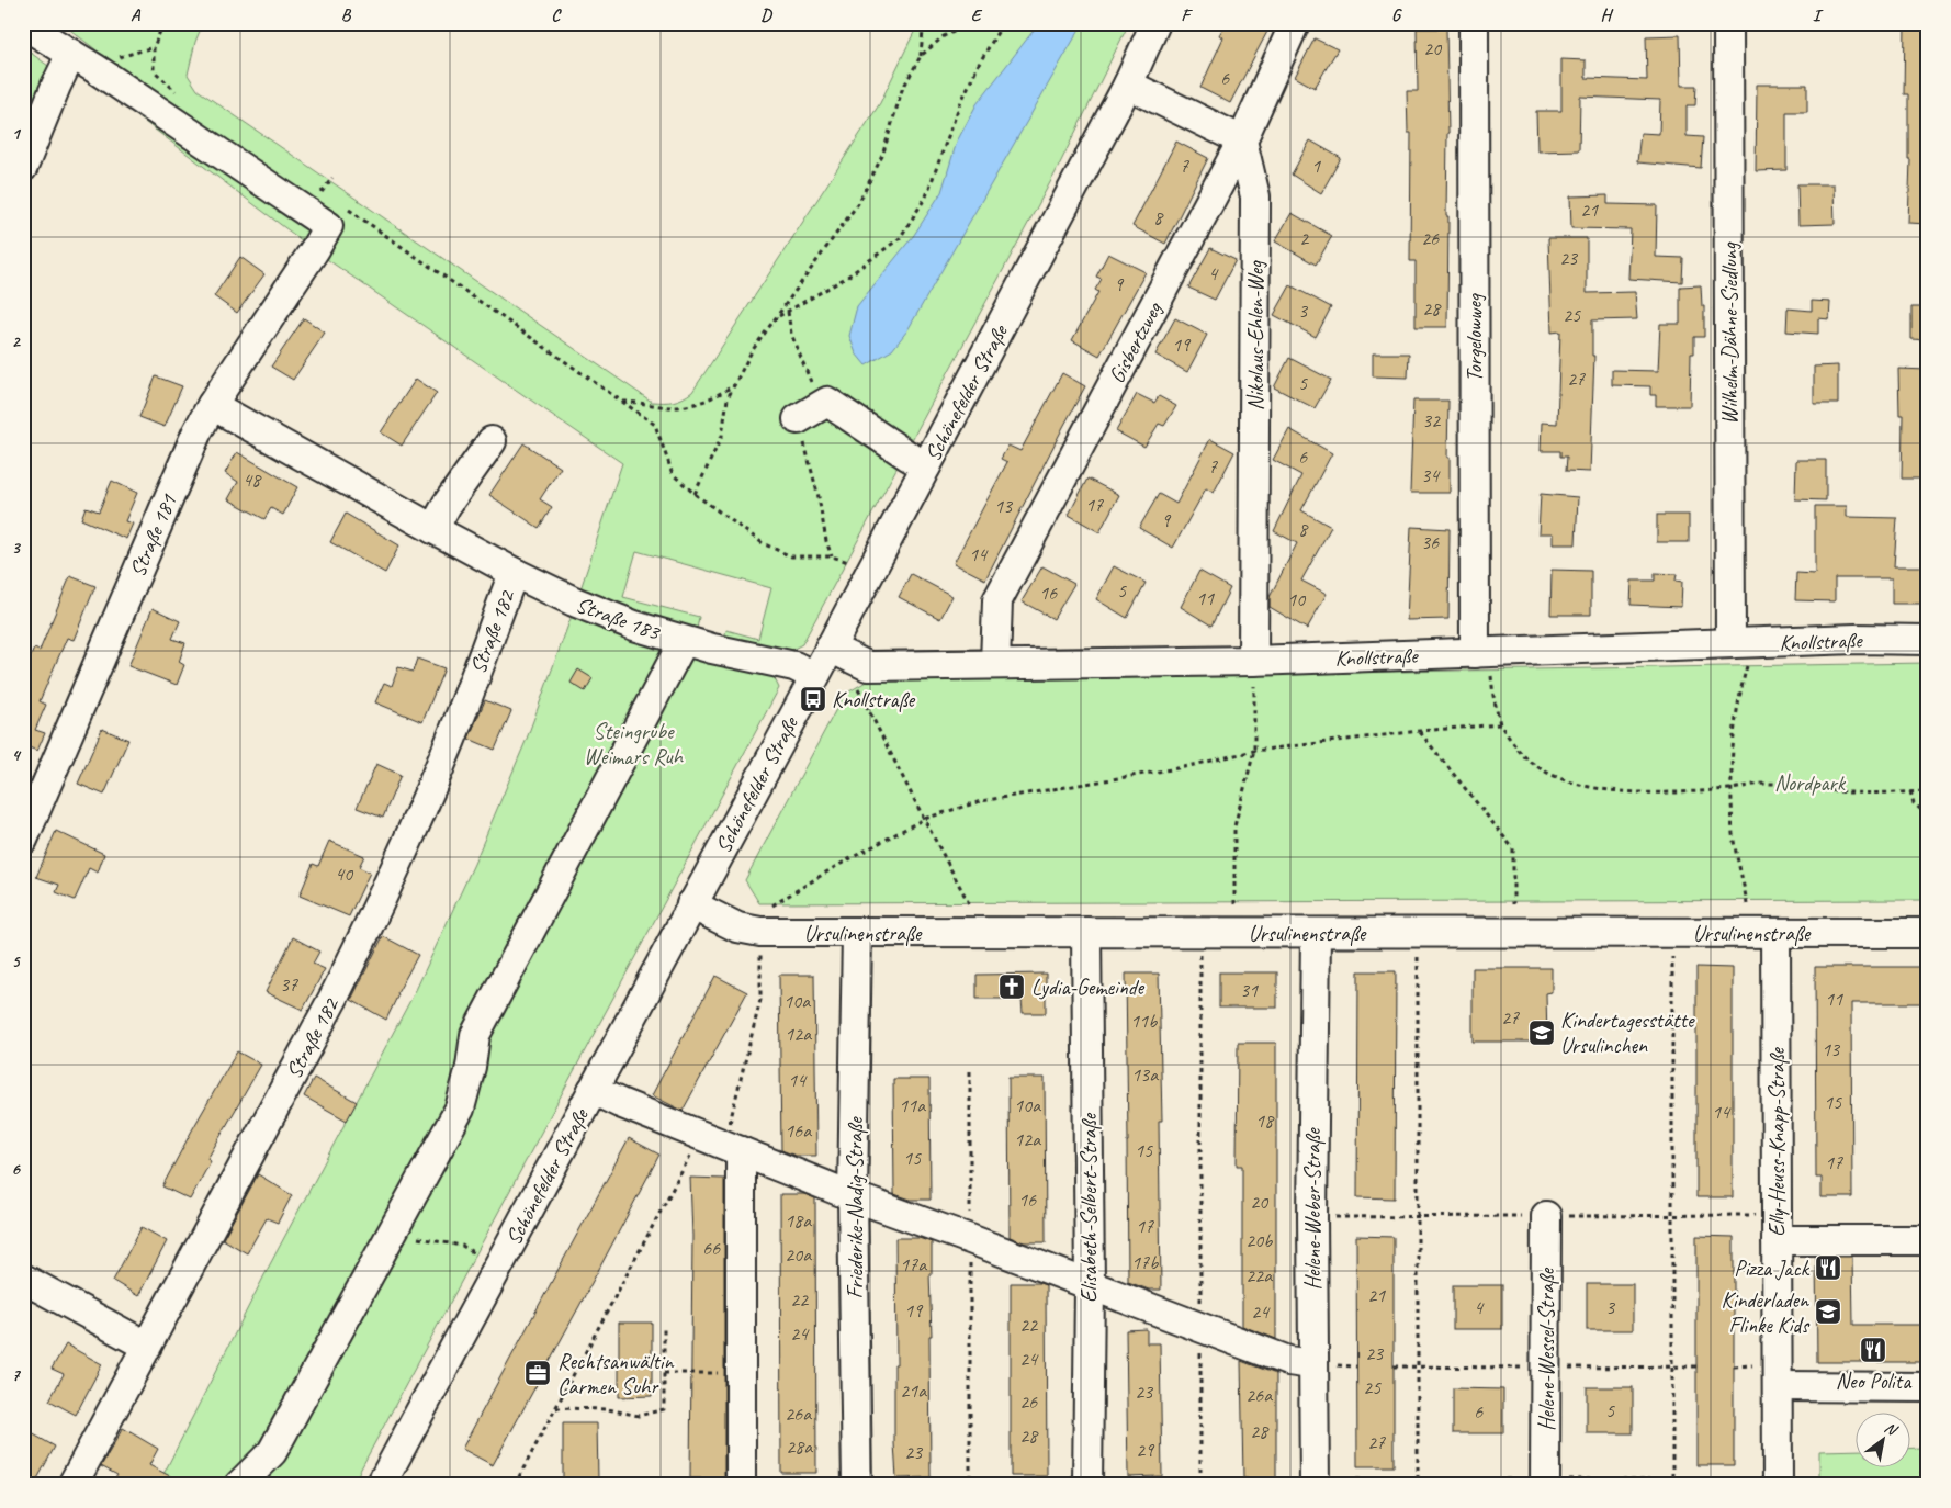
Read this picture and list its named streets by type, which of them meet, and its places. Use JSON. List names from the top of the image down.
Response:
{
  "streets": {
    "street": [
      "Wilhelm-Dähne-Siedlung",
      "Nikolaus-Ehlen-Weg",
      "Torgelowweg",
      "Gisbertzweg",
      "Schönefelder Straße",
      "Straße 181",
      "Straße 183",
      "Straße 182",
      "Knollstraße",
      "Ursulinenstraße",
      "Elly-Heuss-Knapp-Straße",
      "Friederike-Nadig-Straße",
      "Elisabeth-Selbert-Straße",
      "Helene-Weber-Straße",
      "Helene-Wessel-Straße"
    ]
  },
  "crossings": [
    ["Wilhelm-Dähne-Siedlung", "Knollstraße"],
    ["Nikolaus-Ehlen-Weg", "Gisbertzweg"],
    ["Nikolaus-Ehlen-Weg", "Knollstraße"],
    ["Torgelowweg", "Knollstraße"],
    ["Gisbertzweg", "Knollstraße"],
    ["Schönefelder Straße", "Straße 183"],
    ["Schönefelder Straße", "Knollstraße"],
    ["Schönefelder Straße", "Ursulinenstraße"],
    ["Straße 181", "Straße 183"],
    ["Straße 183", "Straße 182"],
    ["Ursulinenstraße", "Elly-Heuss-Knapp-Straße"],
    ["Ursulinenstraße", "Friederike-Nadig-Straße"],
    ["Ursulinenstraße", "Elisabeth-Selbert-Straße"],
    ["Ursulinenstraße", "Helene-Weber-Straße"]
  ],
  "parks": ["Steingrube Weimars Ruh", "Nordpark"],
  "places": {
    "bus stop": ["Knollstraße"],
    "church": ["Lydia-Gemeinde"],
    "school or university": ["Kindertagesstätte Ursulinchen", "Kinderladen Flinke Kids"],
    "restaurant": ["Pizza Jack", "Neo Polita"],
    "office": ["Rechtsanwältin Carmen Suhr"]
  },
  "house_numbers": [
    "20",
    "6",
    "7",
    "1",
    "21",
    "8",
    "2",
    "26",
    "23",
    "4",
    "9",
    "28",
    "3",
    "25",
    "19",
    "27",
    "5",
    "32",
    "6",
    "7",
    "34",
    "48",
    "17",
    "13",
    "9",
    "8",
    "36",
    "14",
    "5",
    "16",
    "11",
    "10",
    "40",
    "37",
    "31",
    "11",
    "10a",
    "27",
    "11b",
    "12a",
    "13",
    "13a",
    "14",
    "15",
    "11a",
    "10a",
    "14",
    "18",
    "16a",
    "12a",
    "15",
    "15",
    "17",
    "16",
    "20",
    "18a",
    "17",
    "20b",
    "66",
    "20a",
    "17b",
    "17a",
    "22a",
    "21",
    "22",
    "4",
    "3",
    "19",
    "24",
    "22",
    "24",
    "23",
    "24",
    "25",
    "21a",
    "23",
    "26a",
    "26",
    "5",
    "6",
    "26a",
    "28",
    "28",
    "27",
    "28a",
    "29",
    "23"
  ],
  "north": "top right",
  "grid": {
    "columns": [
      "A",
      "B",
      "C",
      "D",
      "E",
      "F",
      "G",
      "H",
      "I"
    ],
    "rows": [
      "1",
      "2",
      "3",
      "4",
      "5",
      "6",
      "7"
    ]
  }
}
